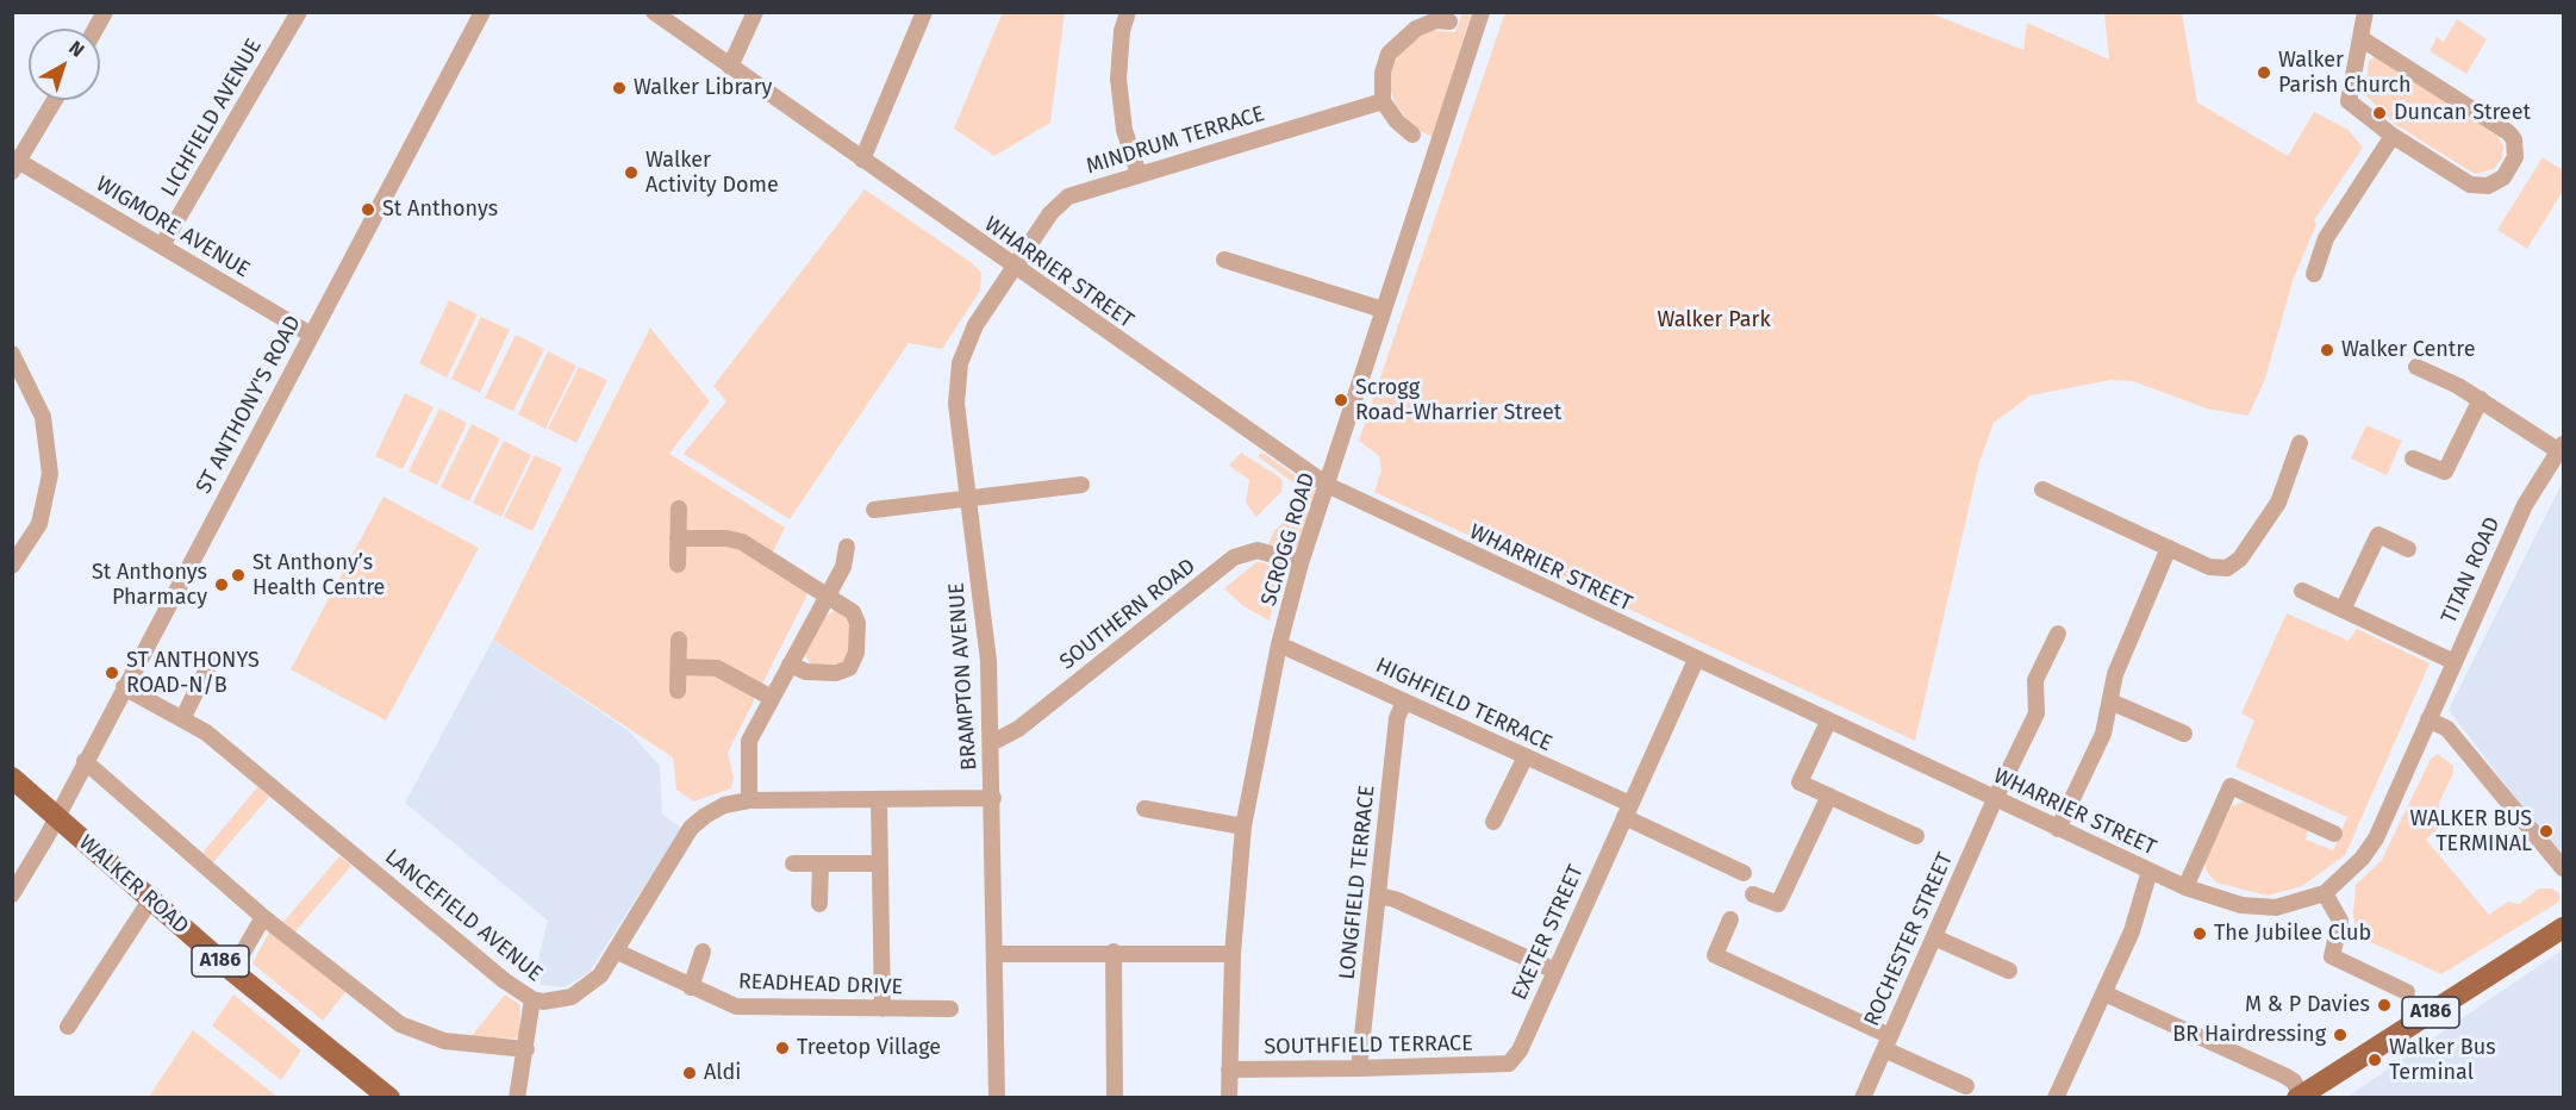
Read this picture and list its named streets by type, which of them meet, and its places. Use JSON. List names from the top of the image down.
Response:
{
  "streets": {
    "main road": ["WALKER ROAD", "A186"],
    "street": [
      "LICHFIELD AVENUE",
      "MINDRUM TERRACE",
      "WIGMORE AVENUE",
      "WHARRIER STREET",
      "ST ANTHONY'S ROAD",
      "SCROGG ROAD",
      "TITAN ROAD",
      "SOUTHERN ROAD",
      "BRAMPTON AVENUE",
      "HIGHFIELD TERRACE",
      "LONGFIELD TERRACE",
      "LANCEFIELD AVENUE",
      "EXETER STREET",
      "ROCHESTER STREET",
      "READHEAD DRIVE",
      "SOUTHFIELD TERRACE"
    ]
  },
  "crossings": [
    ["LICHFIELD AVENUE", "WIGMORE AVENUE"],
    ["MINDRUM TERRACE", "WHARRIER STREET"],
    ["MINDRUM TERRACE", "BRAMPTON AVENUE"],
    ["WIGMORE AVENUE", "ST ANTHONY'S ROAD"],
    ["WHARRIER STREET", "SCROGG ROAD"],
    ["WHARRIER STREET", "TITAN ROAD"],
    ["WHARRIER STREET", "BRAMPTON AVENUE"],
    ["WHARRIER STREET", "EXETER STREET"],
    ["WHARRIER STREET", "ROCHESTER STREET"],
    ["ST ANTHONY'S ROAD", "WALKER ROAD"],
    ["ST ANTHONY'S ROAD", "LANCEFIELD AVENUE"],
    ["SCROGG ROAD", "SOUTHERN ROAD"],
    ["SCROGG ROAD", "HIGHFIELD TERRACE"],
    ["SCROGG ROAD", "SOUTHFIELD TERRACE"],
    ["SOUTHERN ROAD", "BRAMPTON AVENUE"],
    ["BRAMPTON AVENUE", "LANCEFIELD AVENUE"],
    ["HIGHFIELD TERRACE", "LONGFIELD TERRACE"],
    ["HIGHFIELD TERRACE", "EXETER STREET"],
    ["LONGFIELD TERRACE", "SOUTHFIELD TERRACE"],
    ["LANCEFIELD AVENUE", "READHEAD DRIVE"],
    ["EXETER STREET", "SOUTHFIELD TERRACE"]
  ],
  "parks": ["Walker Park"],
  "places": [
    "Walker Parish Church",
    "Walker Library",
    "Duncan Street",
    "Walker Activity Dome",
    "St Anthonys",
    "Walker Centre",
    "Scrogg Road-Wharrier Street",
    "St Anthony’s Health Centre",
    "St Anthonys Pharmacy",
    "ST ANTHONYS ROAD-N/B",
    "WALKER BUS TERMINAL",
    "The Jubilee Club",
    "M & P Davies",
    "BR Hairdressing",
    "Treetop Village",
    "Walker Bus Terminal",
    "Aldi"
  ],
  "north": "top right"
}
